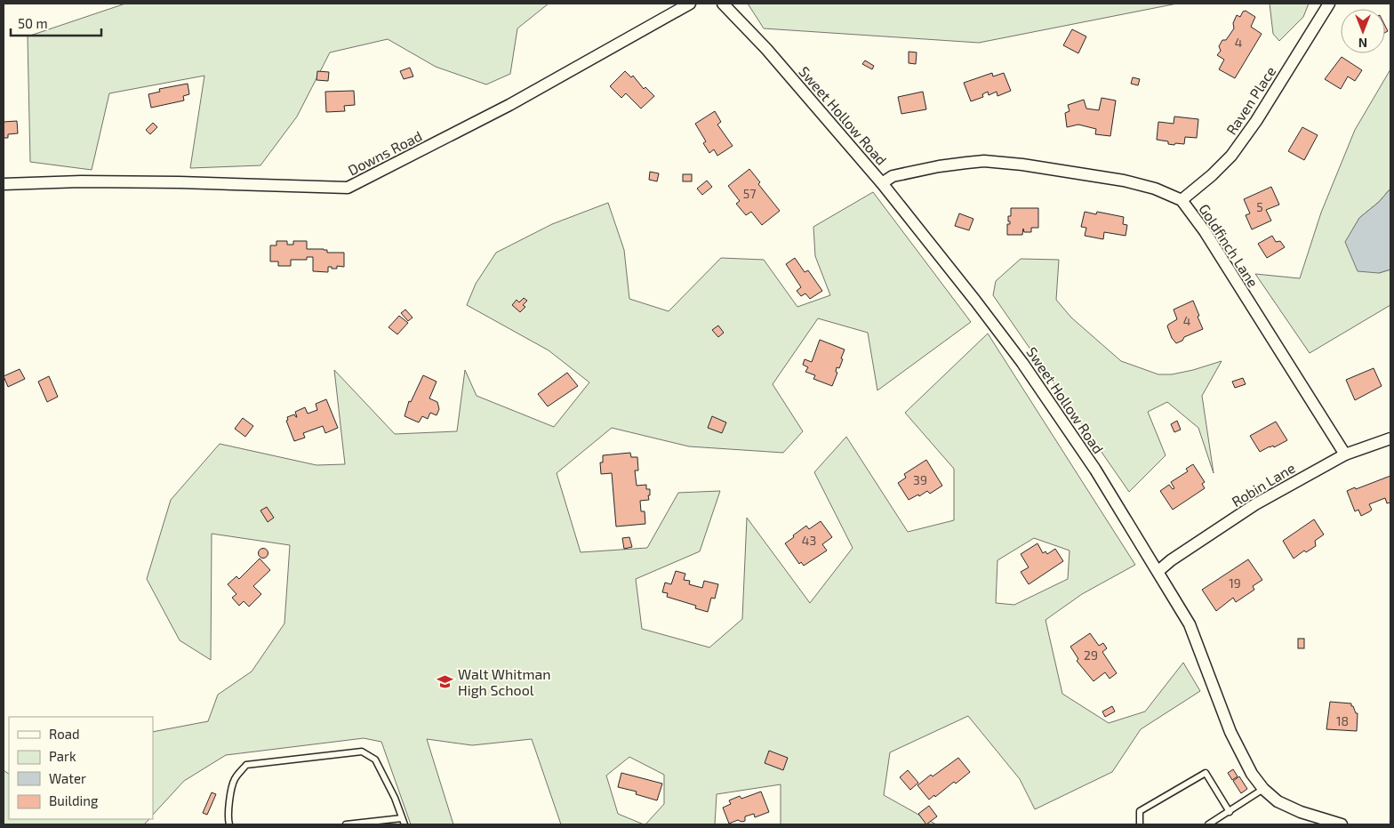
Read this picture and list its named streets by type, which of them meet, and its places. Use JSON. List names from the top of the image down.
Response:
{
  "streets": {
    "street": [
      "Raven Place",
      "Sweet Hollow Road",
      "Downs Road",
      "Goldfinch Lane",
      "Robin Lane"
    ]
  },
  "crossings": [
    ["Raven Place", "Goldfinch Lane"],
    ["Sweet Hollow Road", "Goldfinch Lane"],
    ["Sweet Hollow Road", "Robin Lane"],
    ["Goldfinch Lane", "Robin Lane"]
  ],
  "places": {
    "school or university": ["Walt Whitman High School"]
  },
  "house_numbers": [
    "4",
    "57",
    "5",
    "4",
    "39",
    "43",
    "19",
    "29",
    "18"
  ],
  "legend": [
    "Road",
    "Park",
    "Water",
    "Building"
  ],
  "scale_bar": "50 m",
  "north": "bottom"
}
